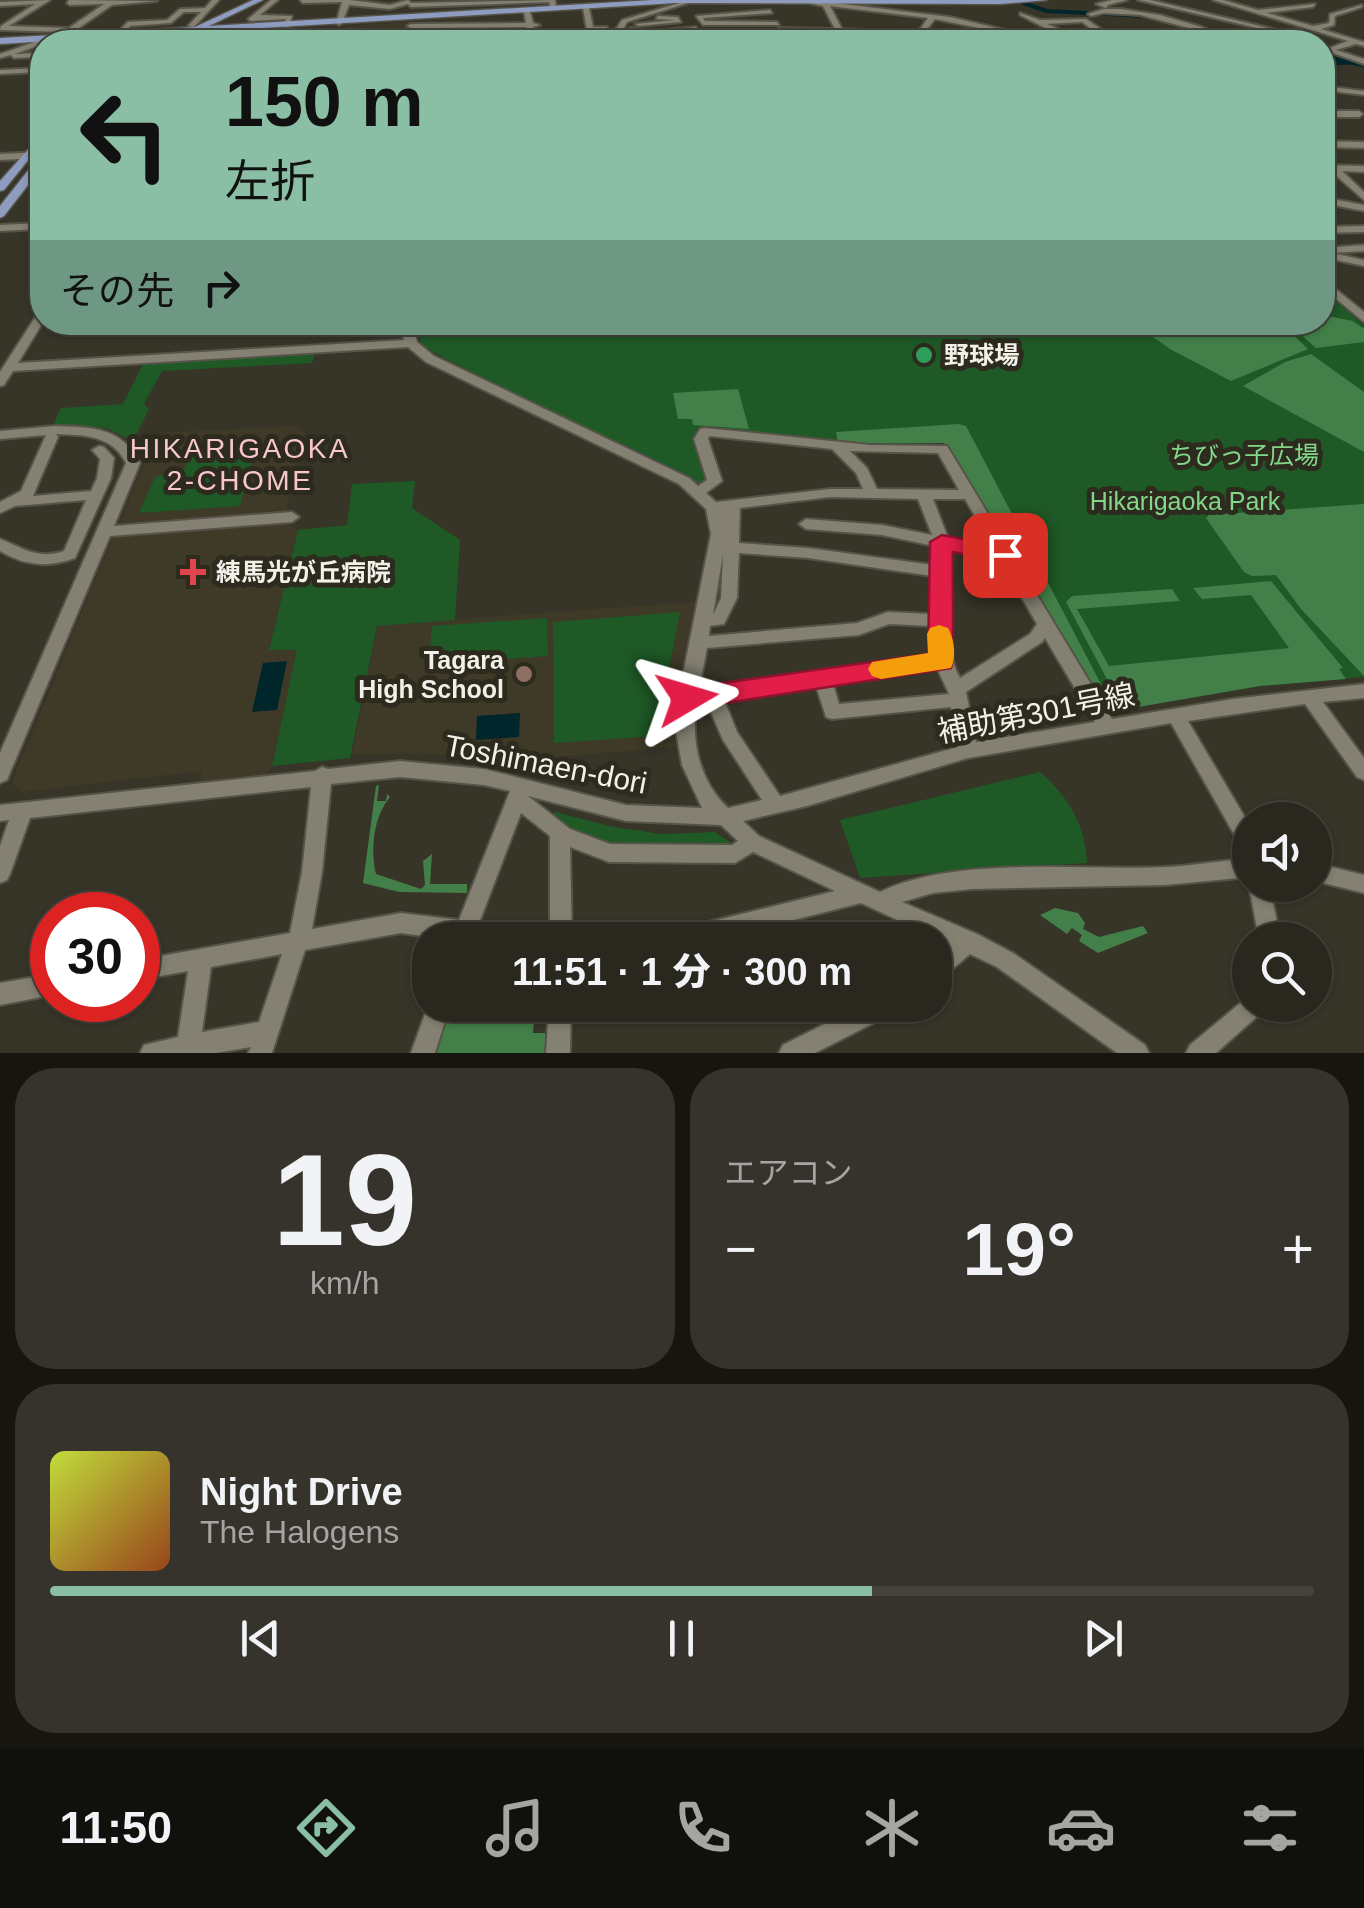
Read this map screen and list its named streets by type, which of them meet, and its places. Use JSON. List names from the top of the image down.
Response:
{
  "streets": {
    "street": ["補助第301号線", "Toshimaen-dori"]
  },
  "crossings": [
    ["補助第301号線", "Toshimaen-dori"]
  ],
  "districts": ["HIKARIGAOKA 2-CHOME"],
  "parks": ["ちびっ子広場", "Hikarigaoka Park"],
  "places": {
    "other": ["野球場", "Tagara High School"],
    "health": ["練馬光が丘病院"]
  },
  "page": {
    "turn": ["150 m", "左折"],
    "then": "その先",
    "limit": "30",
    "trip": "11:51 · 1 分 · 300 m",
    "tile": [
      ["19", "km/h"],
      "エアコン"
    ],
    "heat": ["−", "19°", "+"],
    "song": ["Night Drive", "The Halogens"],
    "tabs": "11:50"
  }
}
